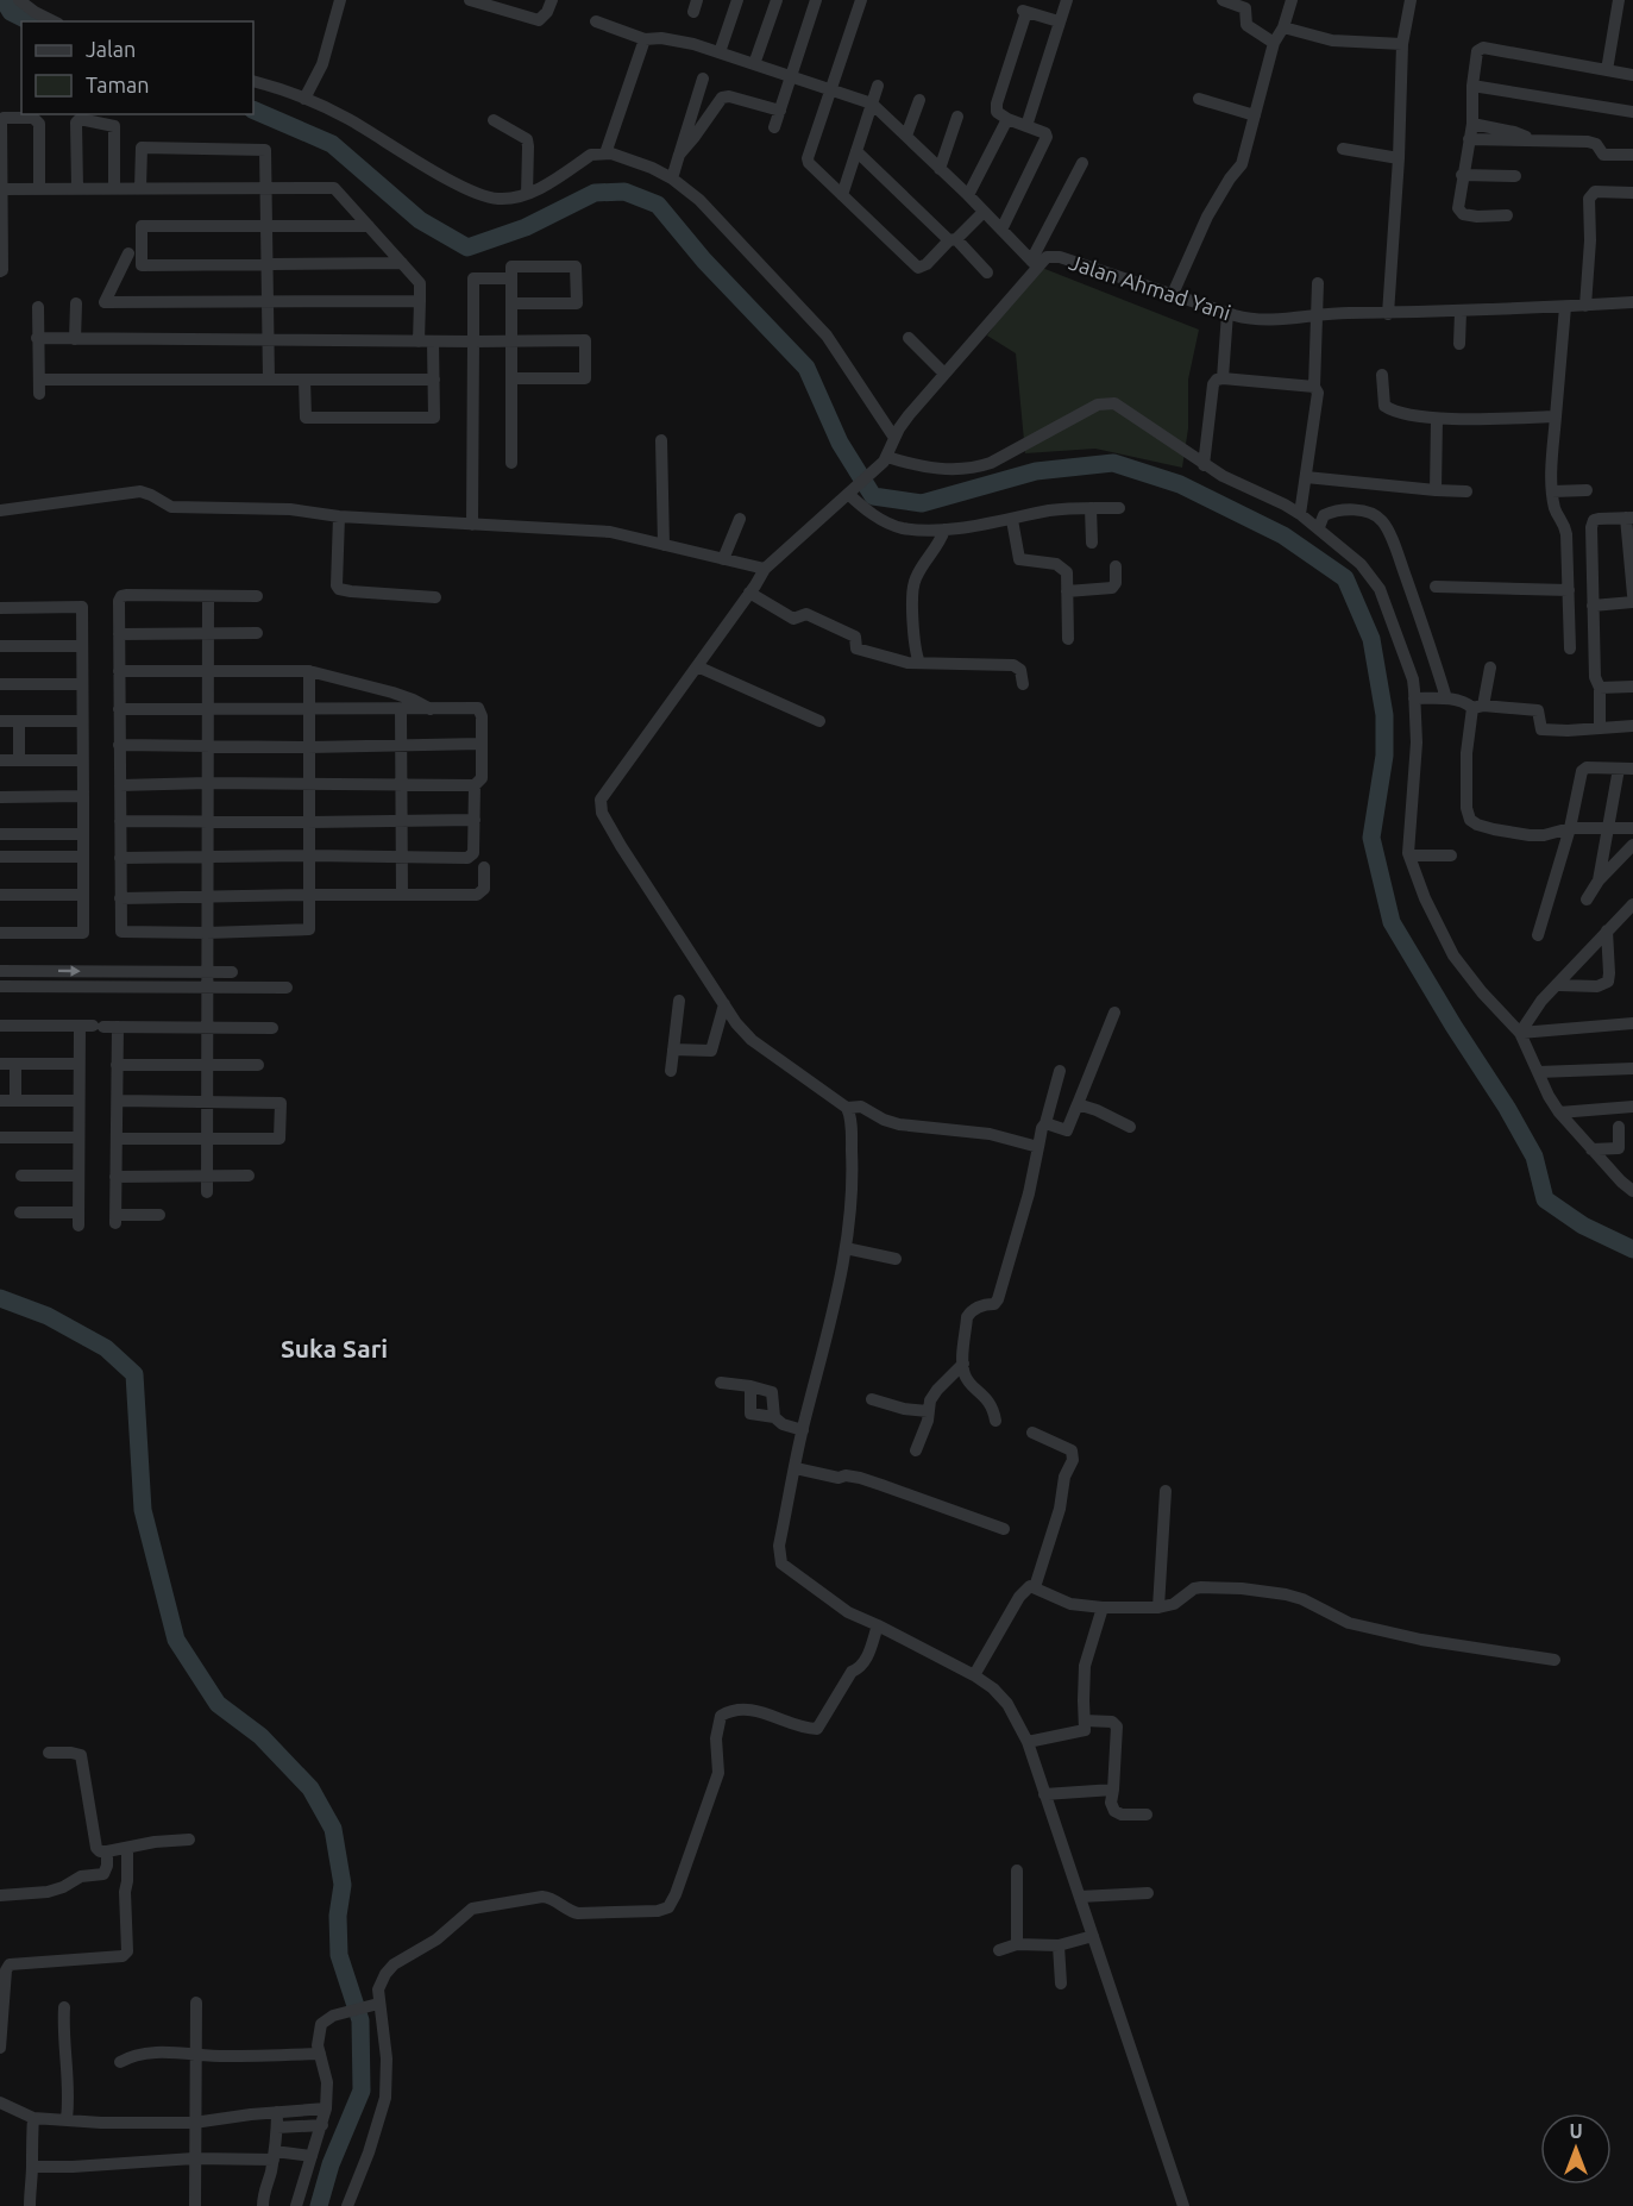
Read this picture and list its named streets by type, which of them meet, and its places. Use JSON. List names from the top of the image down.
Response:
{
  "streets": {
    "street": ["Jalan Ahmad Yani"]
  },
  "districts": ["Suka Sari"],
  "legend": ["Jalan", "Taman"],
  "north": "top"
}
